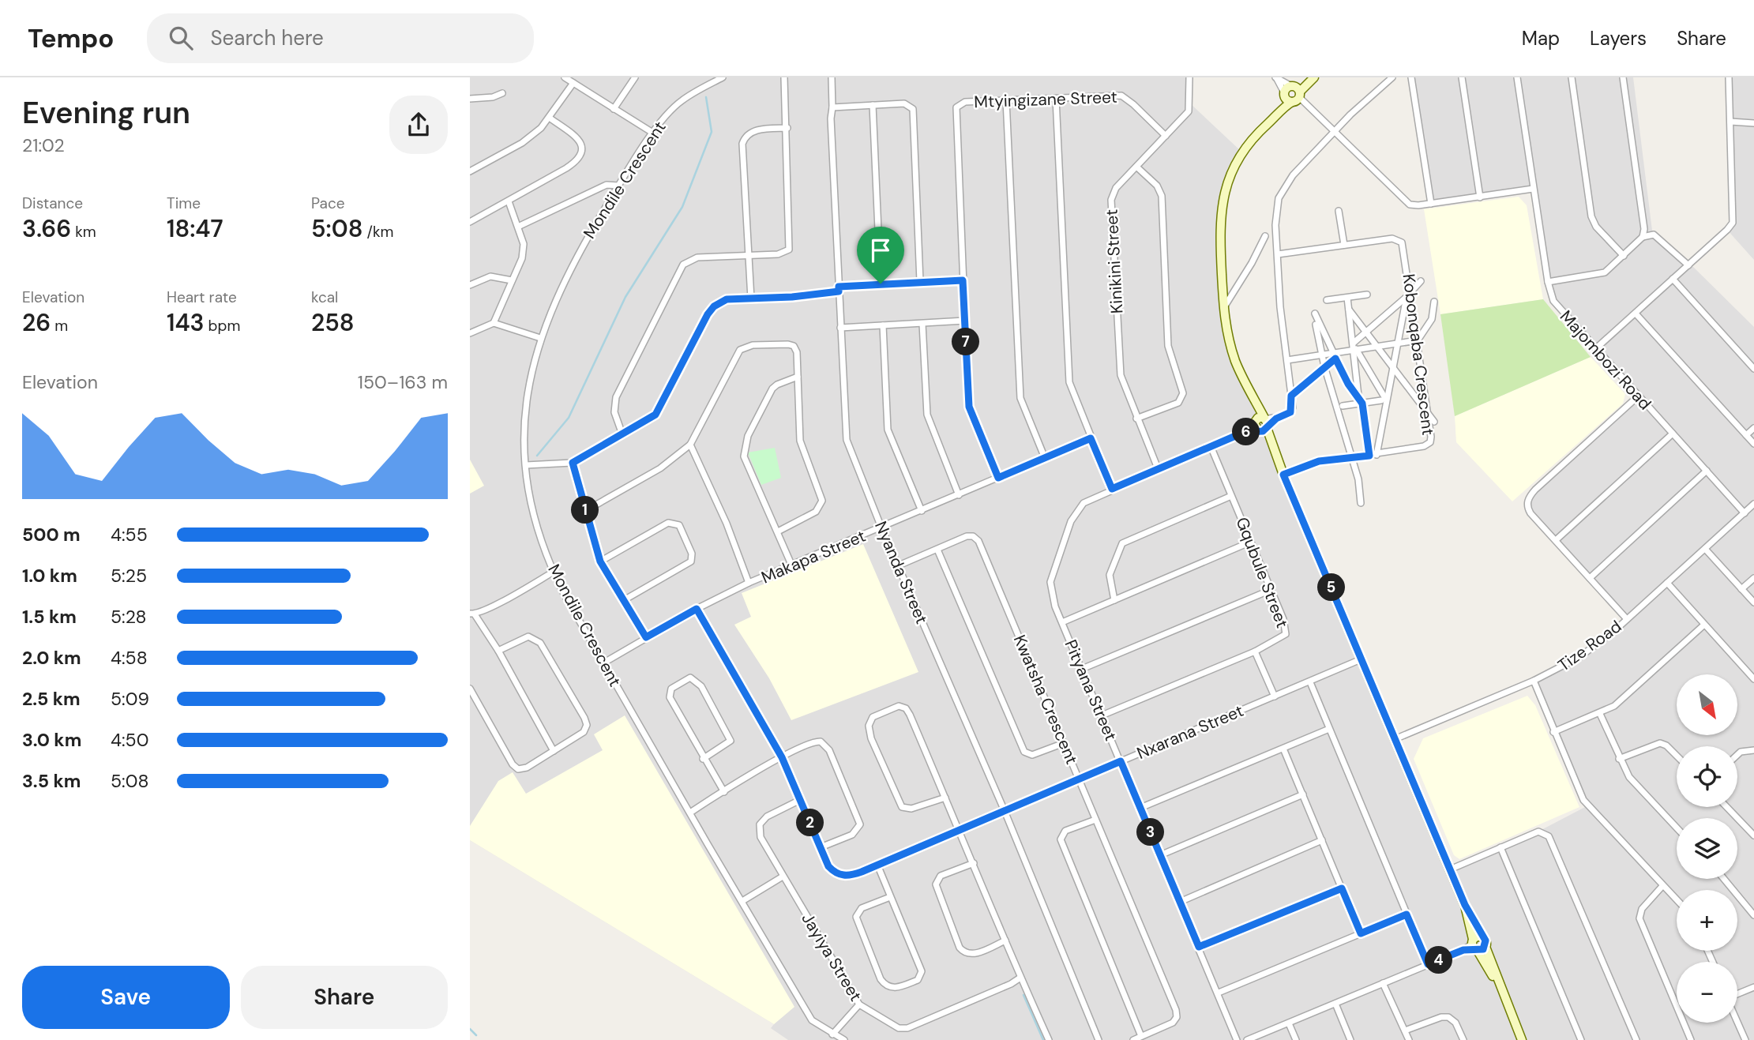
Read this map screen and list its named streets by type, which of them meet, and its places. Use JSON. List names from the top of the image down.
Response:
{
  "streets": {
    "street": [
      "Mtyingizane Street",
      "Mondile Crescent",
      "Kinikini Street",
      "Kobonqaba Crescent",
      "Majombozi Road",
      "Makapa Street",
      "Nyanda Street",
      "Gqubule Street",
      "Tize Road",
      "Pityana Street",
      "Kwatsha Crescent",
      "Nxarana Street",
      "Jayiya Street"
    ]
  },
  "crossings": [
    ["Mtyingizane Street", "Kinikini Street"],
    ["Mtyingizane Street", "Makapa Street"],
    ["Mondile Crescent", "Makapa Street"],
    ["Kinikini Street", "Pityana Street"],
    ["Majombozi Road", "Tize Road"],
    ["Makapa Street", "Nyanda Street"],
    ["Makapa Street", "Nxarana Street"],
    ["Nyanda Street", "Kwatsha Crescent"],
    ["Nyanda Street", "Nxarana Street"],
    ["Gqubule Street", "Pityana Street"],
    ["Pityana Street", "Nxarana Street"],
    ["Kwatsha Crescent", "Nxarana Street"],
    ["Nxarana Street", "Jayiya Street"]
  ],
  "north": "bottom right",
  "page": {
    "header": "Tempo",
    "search": "Search here",
    "nav": ["Map", "Layers", "Share"],
    "heading": ["Evening run", "21:02"],
    "stats": [
      ["Distance", "3.66 km"],
      ["Time", "18:47"],
      ["Pace", "5:08 /km"],
      ["Elevation", "26 m"],
      ["Heart rate", "143 bpm"],
      ["kcal", "258"]
    ],
    "pins": [
      "7",
      "6",
      "1",
      "5",
      "2",
      "3",
      "4"
    ],
    "chart": ["Elevation", "150–163 m"],
    "list": [
      {
        "name": "500 m",
        "note": "4:55"
      },
      {
        "name": "1.0 km",
        "note": "5:25"
      },
      {
        "name": "1.5 km",
        "note": "5:28"
      },
      {
        "name": "2.0 km",
        "note": "4:58"
      },
      {
        "name": "2.5 km",
        "note": "5:09"
      },
      {
        "name": "3.0 km",
        "note": "4:50"
      },
      {
        "name": "3.5 km",
        "note": "5:08"
      }
    ],
    "map_buttons": ["+", "−"],
    "buttons": ["Save", "Share"]
  }
}
